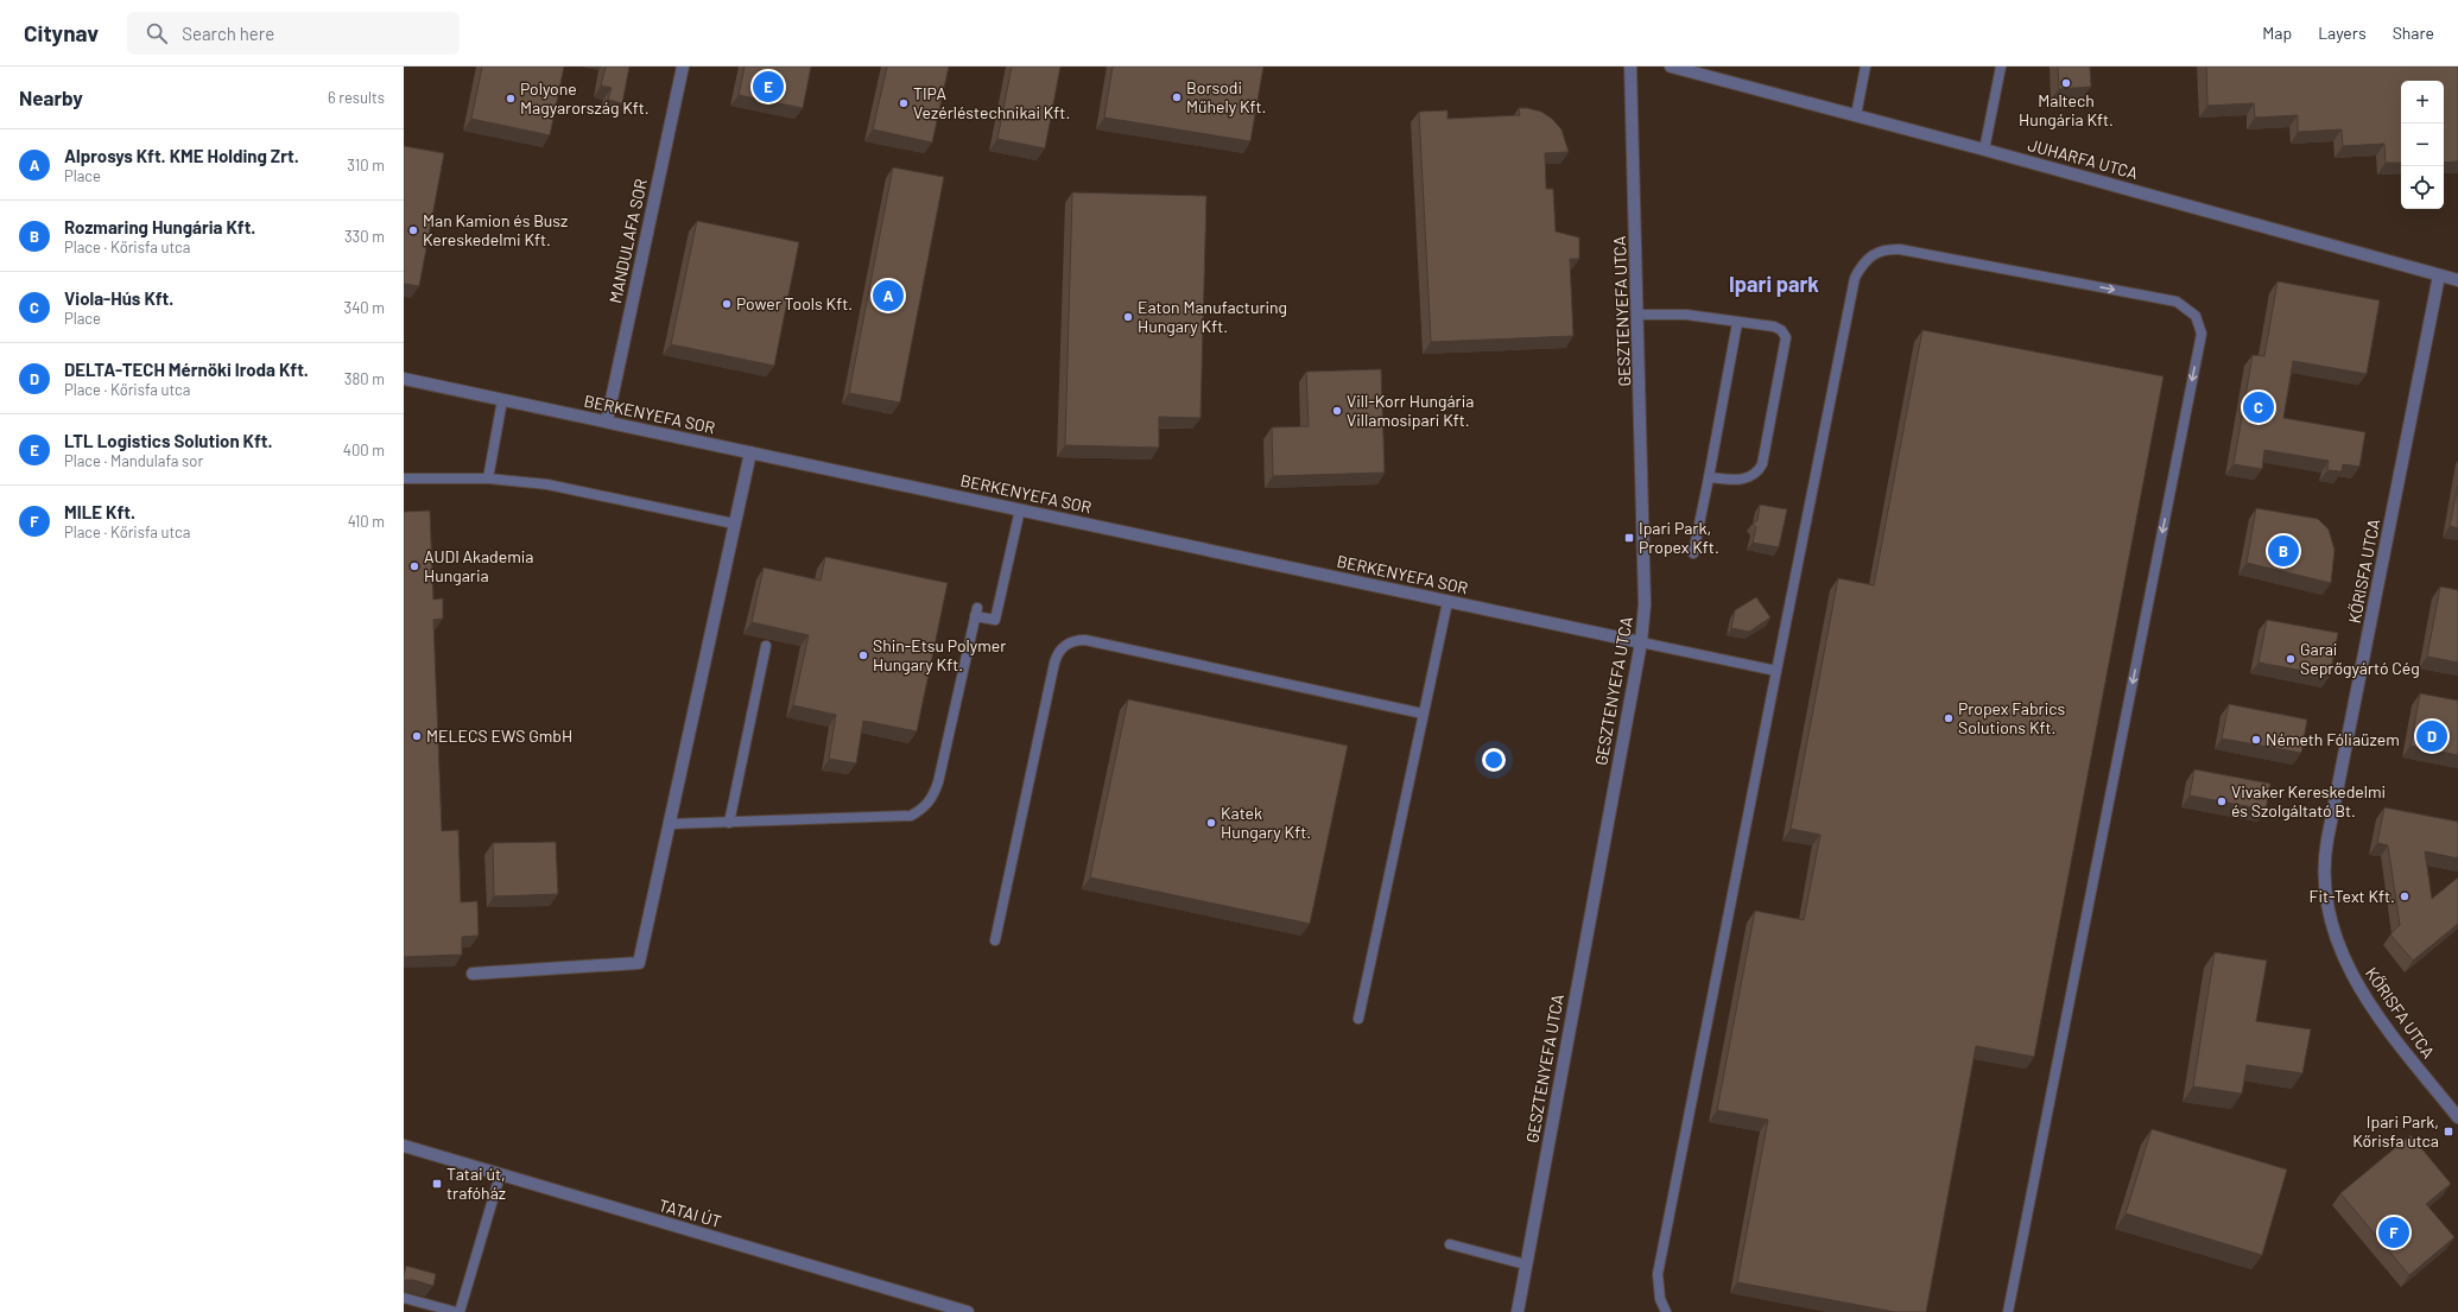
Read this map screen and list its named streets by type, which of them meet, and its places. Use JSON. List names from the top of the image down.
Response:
{
  "streets": {
    "street": [
      "JUHARFA UTCA",
      "MANDULAFA SOR",
      "GESZTENYEFA UTCA",
      "BERKENYEFA SOR",
      "KŐRISFA UTCA",
      "TATAI ÚT"
    ]
  },
  "crossings": [
    ["JUHARFA UTCA", "KŐRISFA UTCA"],
    ["MANDULAFA SOR", "BERKENYEFA SOR"],
    ["GESZTENYEFA UTCA", "BERKENYEFA SOR"]
  ],
  "districts": ["Ipari park"],
  "places": {
    "other": [
      "Maltech Hungária Kft.",
      "Borsodi Műhely Kft.",
      "Polyone Magyarország Kft.",
      "TIPA Vezérléstechnikai Kft.",
      "Man Kamion és Busz Kereskedelmi Kft.",
      "Power Tools Kft.",
      "Eaton Manufacturing Hungary Kft.",
      "Vill-Korr Hungária Villamosipari Kft.",
      "AUDI Akademia Hungaria",
      "Shin-Etsu Polymer Hungary Kft.",
      "Garai Seprőgyártó Cég",
      "Propex Fabrics Solutions Kft.",
      "MELECS EWS GmbH",
      "Németh Fóliaüzem",
      "Vivaker Kereskedelmi és Szolgáltató Bt.",
      "Katek Hungary Kft.",
      "Fit-Text Kft."
    ],
    "transit": ["Ipari Park, Propex Kft.", "Ipari Park, Kőrisfa utca", "Tatai út, trafóház"]
  },
  "page": {
    "header": "Citynav",
    "search": "Search here",
    "nav": ["Map", "Layers", "Share"],
    "heading": ["Nearby", "6 results"],
    "pins": [
      "E",
      "A",
      "C",
      "B",
      "D",
      "F"
    ],
    "map_buttons": ["+", "−"],
    "list": [
      {
        "mark": "A",
        "name": "Alprosys Kft. KME Holding Zrt.",
        "note": "Place",
        "value": "310 m"
      },
      {
        "mark": "B",
        "name": "Rozmaring Hungária Kft.",
        "note": "Place · Kőrisfa utca",
        "value": "330 m"
      },
      {
        "mark": "C",
        "name": "Viola-Hús Kft.",
        "note": "Place",
        "value": "340 m"
      },
      {
        "mark": "D",
        "name": "DELTA-TECH Mérnöki Iroda Kft.",
        "note": "Place · Kőrisfa utca",
        "value": "380 m"
      },
      {
        "mark": "E",
        "name": "LTL Logistics Solution Kft.",
        "note": "Place · Mandulafa sor",
        "value": "400 m"
      },
      {
        "mark": "F",
        "name": "MILE Kft.",
        "note": "Place · Kőrisfa utca",
        "value": "410 m"
      }
    ]
  }
}
